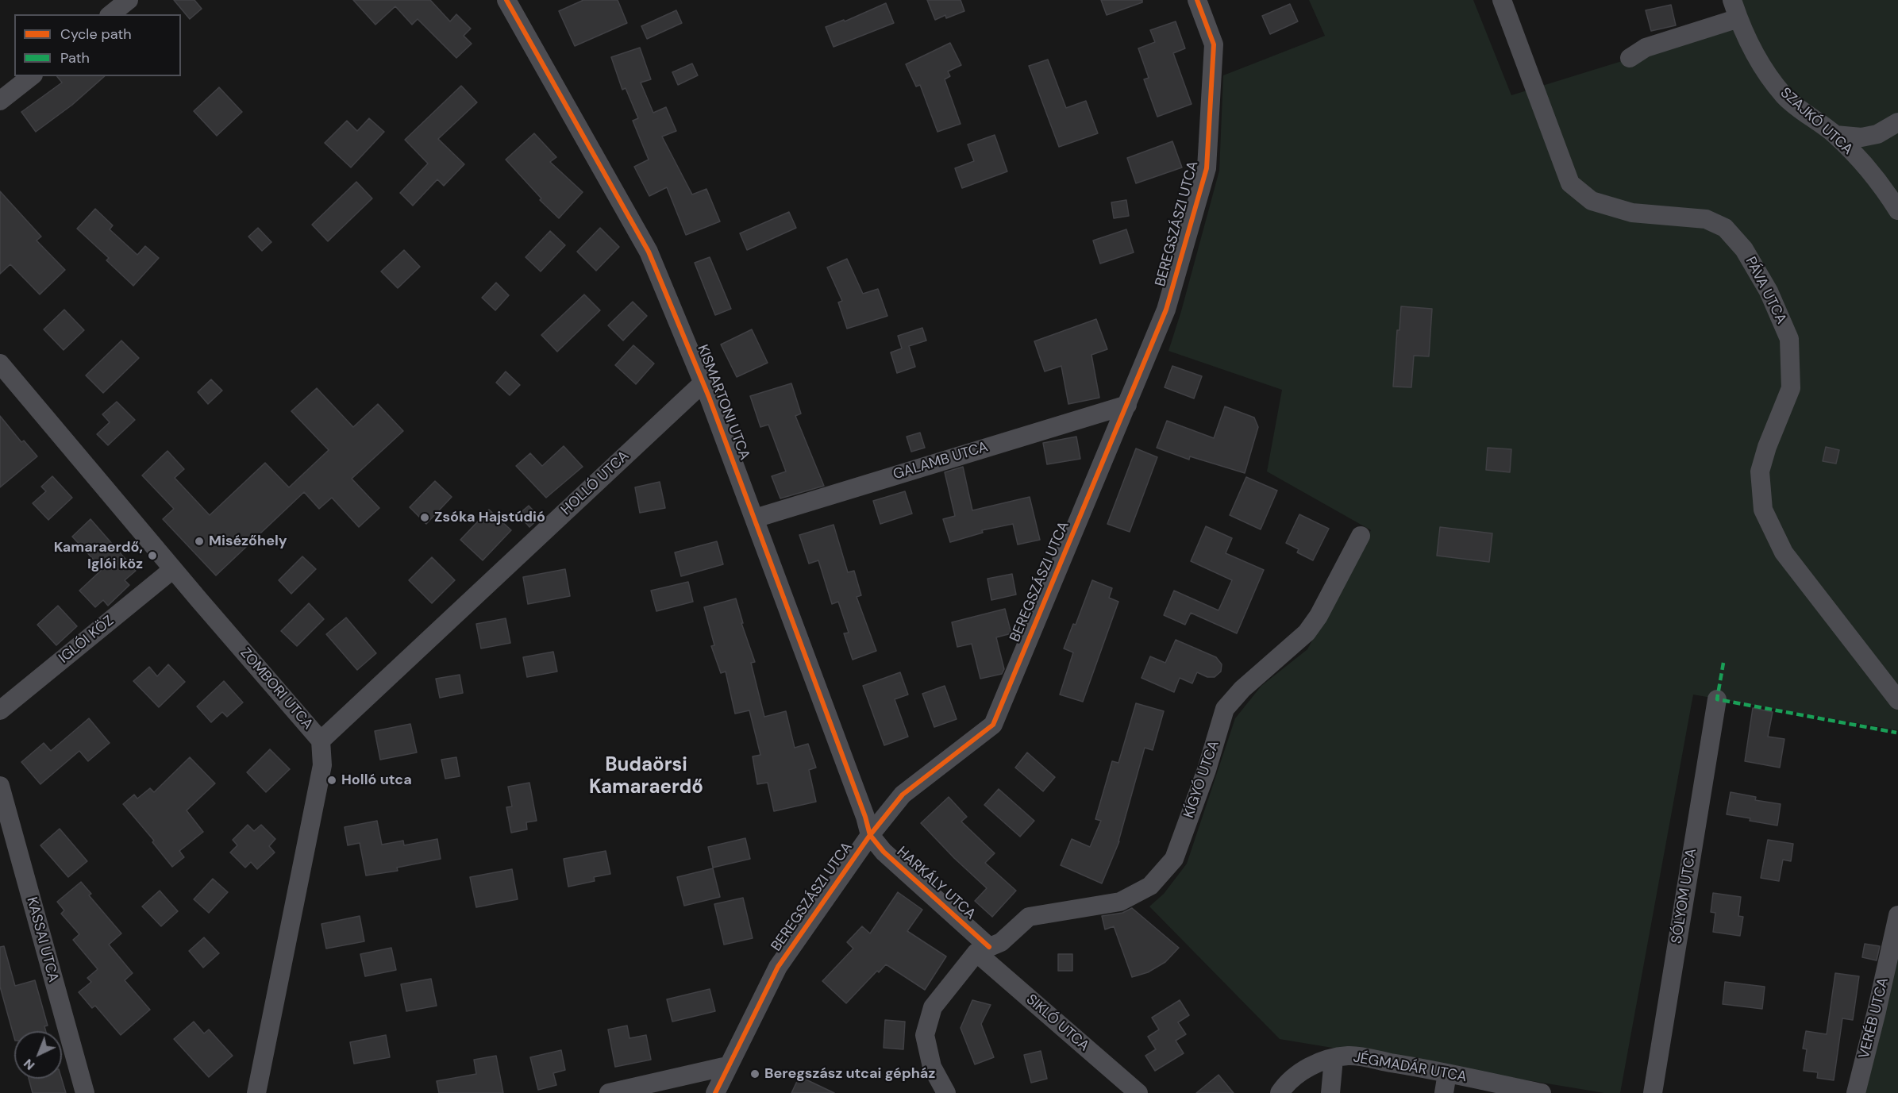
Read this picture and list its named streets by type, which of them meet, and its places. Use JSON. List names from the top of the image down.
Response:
{
  "streets": {
    "street": [
      "SZAJKÓ UTCA",
      "BEREGSZÁSZI UTCA",
      "PÁVA UTCA",
      "KISMARTONI UTCA",
      "GALAMB UTCA",
      "HOLLÓ UTCA",
      "IGLÓI KÖZ",
      "ZOMBORI UTCA",
      "KÍGYÓ UTCA",
      "HARKÁLY UTCA",
      "SÓLYOM UTCA",
      "KASSAI UTCA",
      "VERÉB UTCA",
      "SIKLÓ UTCA",
      "JÉGMADÁR UTCA"
    ]
  },
  "crossings": [
    ["BEREGSZÁSZI UTCA", "KISMARTONI UTCA"],
    ["BEREGSZÁSZI UTCA", "GALAMB UTCA"],
    ["BEREGSZÁSZI UTCA", "HARKÁLY UTCA"],
    ["KISMARTONI UTCA", "GALAMB UTCA"],
    ["KISMARTONI UTCA", "HOLLÓ UTCA"],
    ["KISMARTONI UTCA", "HARKÁLY UTCA"],
    ["HOLLÓ UTCA", "ZOMBORI UTCA"],
    ["IGLÓI KÖZ", "ZOMBORI UTCA"],
    ["KÍGYÓ UTCA", "HARKÁLY UTCA"],
    ["KÍGYÓ UTCA", "SIKLÓ UTCA"],
    ["HARKÁLY UTCA", "SIKLÓ UTCA"]
  ],
  "districts": ["Budaörsi Kamaraerdő"],
  "places": [
    "Zsóka Hajstúdió",
    "Misézőhely",
    "Kamaraerdő, Iglói köz",
    "Holló utca",
    "Beregszász utcai gépház"
  ],
  "legend": ["Cycle path", "Path"],
  "north": "bottom left"
}
